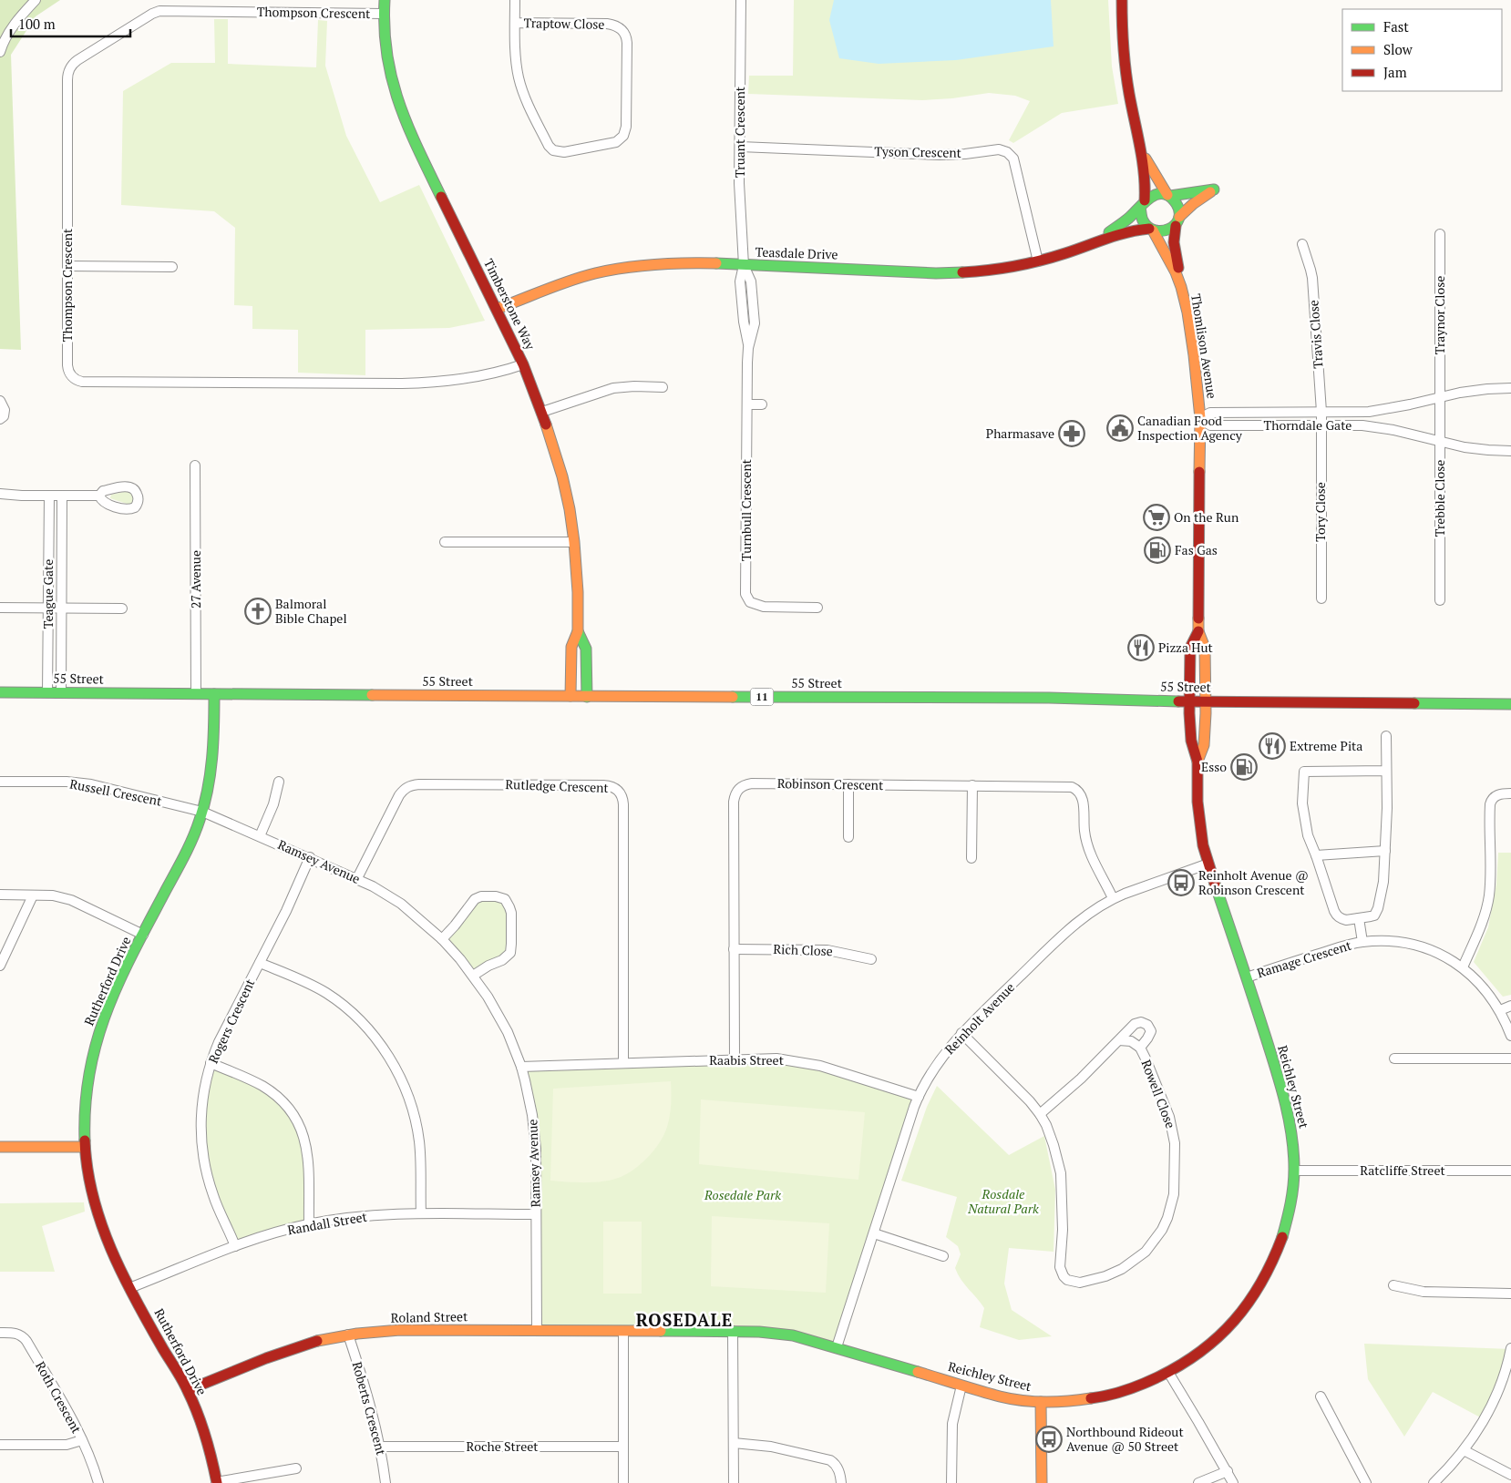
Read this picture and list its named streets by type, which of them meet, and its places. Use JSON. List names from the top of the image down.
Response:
{
  "streets": {
    "street": [
      "Thompson Crescent",
      "Traptow Close",
      "Truant Crescent",
      "Tyson Crescent",
      "Teasdale Drive",
      "Timberstone Way",
      "Traynor Close",
      "Travis Close",
      "Thomlison Avenue",
      "Thorndale Gate",
      "Trebble Close",
      "Turnbull Crescent",
      "Tory Close",
      "27 Avenue",
      "Teague Gate",
      "55 Street",
      "11",
      "Robinson Crescent",
      "Rutledge Crescent",
      "Russell Crescent",
      "Ramsey Avenue",
      "Rich Close",
      "Ramage Crescent",
      "Rutherford Drive",
      "Reinholt Avenue",
      "Rogers Crescent",
      "Raabis Street",
      "Reichley Street",
      "Rowell Close",
      "Ratcliffe Street",
      "Randall Street",
      "Roland Street",
      "Roth Crescent",
      "Roberts Crescent",
      "Roche Street"
    ]
  },
  "crossings": [
    ["Thompson Crescent", "Timberstone Way"],
    ["Truant Crescent", "Tyson Crescent"],
    ["Truant Crescent", "Teasdale Drive"],
    ["Truant Crescent", "Turnbull Crescent"],
    ["Tyson Crescent", "Teasdale Drive"],
    ["Teasdale Drive", "Timberstone Way"],
    ["Teasdale Drive", "Thomlison Avenue"],
    ["Teasdale Drive", "Turnbull Crescent"],
    ["Timberstone Way", "55 Street"],
    ["Traynor Close", "Thorndale Gate"],
    ["Traynor Close", "Trebble Close"],
    ["Travis Close", "Thorndale Gate"],
    ["Travis Close", "Tory Close"],
    ["Thomlison Avenue", "Thorndale Gate"],
    ["Thomlison Avenue", "55 Street"],
    ["Thomlison Avenue", "Reichley Street"],
    ["Thorndale Gate", "Trebble Close"],
    ["Thorndale Gate", "Tory Close"],
    ["27 Avenue", "55 Street"],
    ["Teague Gate", "55 Street"],
    ["55 Street", "Rutherford Drive"],
    ["55 Street", "Reichley Street"],
    ["Robinson Crescent", "Rich Close"],
    ["Robinson Crescent", "Reinholt Avenue"],
    ["Robinson Crescent", "Raabis Street"],
    ["Rutledge Crescent", "Ramsey Avenue"],
    ["Rutledge Crescent", "Raabis Street"],
    ["Russell Crescent", "Ramsey Avenue"],
    ["Russell Crescent", "Rutherford Drive"],
    ["Ramsey Avenue", "Rutherford Drive"],
    ["Ramsey Avenue", "Rogers Crescent"],
    ["Ramsey Avenue", "Raabis Street"],
    ["Ramsey Avenue", "Randall Street"],
    ["Ramsey Avenue", "Roland Street"],
    ["Ramage Crescent", "Reichley Street"],
    ["Rutherford Drive", "Randall Street"],
    ["Rutherford Drive", "Roland Street"],
    ["Reinholt Avenue", "Raabis Street"],
    ["Reinholt Avenue", "Reichley Street"],
    ["Reinholt Avenue", "Rowell Close"],
    ["Rogers Crescent", "Randall Street"],
    ["Reichley Street", "Ratcliffe Street"],
    ["Reichley Street", "Roland Street"],
    ["Roland Street", "Roberts Crescent"],
    ["Roberts Crescent", "Roche Street"]
  ],
  "districts": ["ROSEDALE"],
  "parks": ["Rosdale Natural Park", "Rosedale Park"],
  "places": {
    "public building": ["Canadian Food Inspection Agency"],
    "pharmacy": ["Pharmasave"],
    "supermarket": ["On the Run"],
    "fuel station": ["Fas Gas", "Esso"],
    "church": ["Balmoral Bible Chapel"],
    "restaurant": ["Pizza Hut", "Extreme Pita"],
    "bus stop": ["Reinholt Avenue @ Robinson Crescent", "Northbound Rideout Avenue @ 50 Street"]
  },
  "legend": ["Fast", "Slow", "Jam"],
  "scale_bar": "100 m"
}
